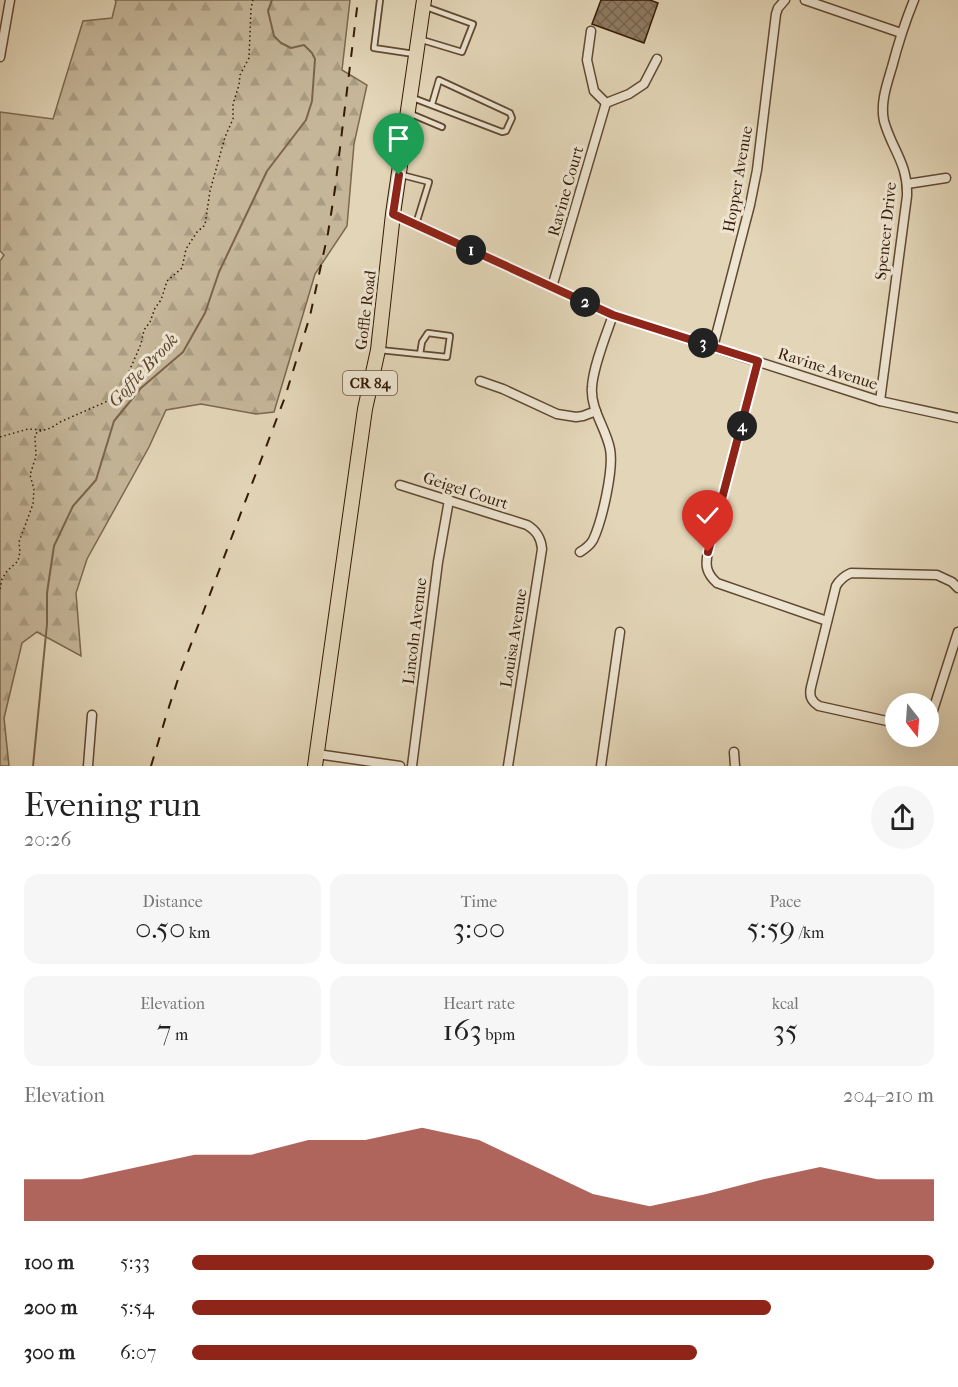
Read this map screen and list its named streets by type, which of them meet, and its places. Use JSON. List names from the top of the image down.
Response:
{
  "streets": {
    "main road": ["Goffle Road", "CR 84"],
    "street": [
      "Hopper Avenue",
      "Ravine Court",
      "Spencer Drive",
      "Ravine Avenue",
      "Geigel Court",
      "Lincoln Avenue",
      "Louisa Avenue"
    ]
  },
  "crossings": [
    ["Hopper Avenue", "Ravine Avenue"],
    ["Ravine Court", "Ravine Avenue"],
    ["Spencer Drive", "Ravine Avenue"],
    ["Goffle Road", "Ravine Avenue"],
    ["Geigel Court", "Lincoln Avenue"],
    ["Geigel Court", "Louisa Avenue"]
  ],
  "water": ["Goffle Brook"],
  "north": "bottom",
  "page": {
    "pins": [
      "1",
      "2",
      "3",
      "4"
    ],
    "heading": ["Evening run", "20:26"],
    "stats": [
      ["Distance", "0.50 km"],
      ["Time", "3:00"],
      ["Pace", "5:59 /km"],
      ["Elevation", "7 m"],
      ["Heart rate", "163 bpm"],
      ["kcal", "35"]
    ],
    "chart": ["Elevation", "204–210 m"],
    "list": [
      {
        "name": "100 m",
        "note": "5:33"
      },
      {
        "name": "200 m",
        "note": "5:54"
      },
      {
        "name": "300 m",
        "note": "6:07"
      }
    ]
  }
}
